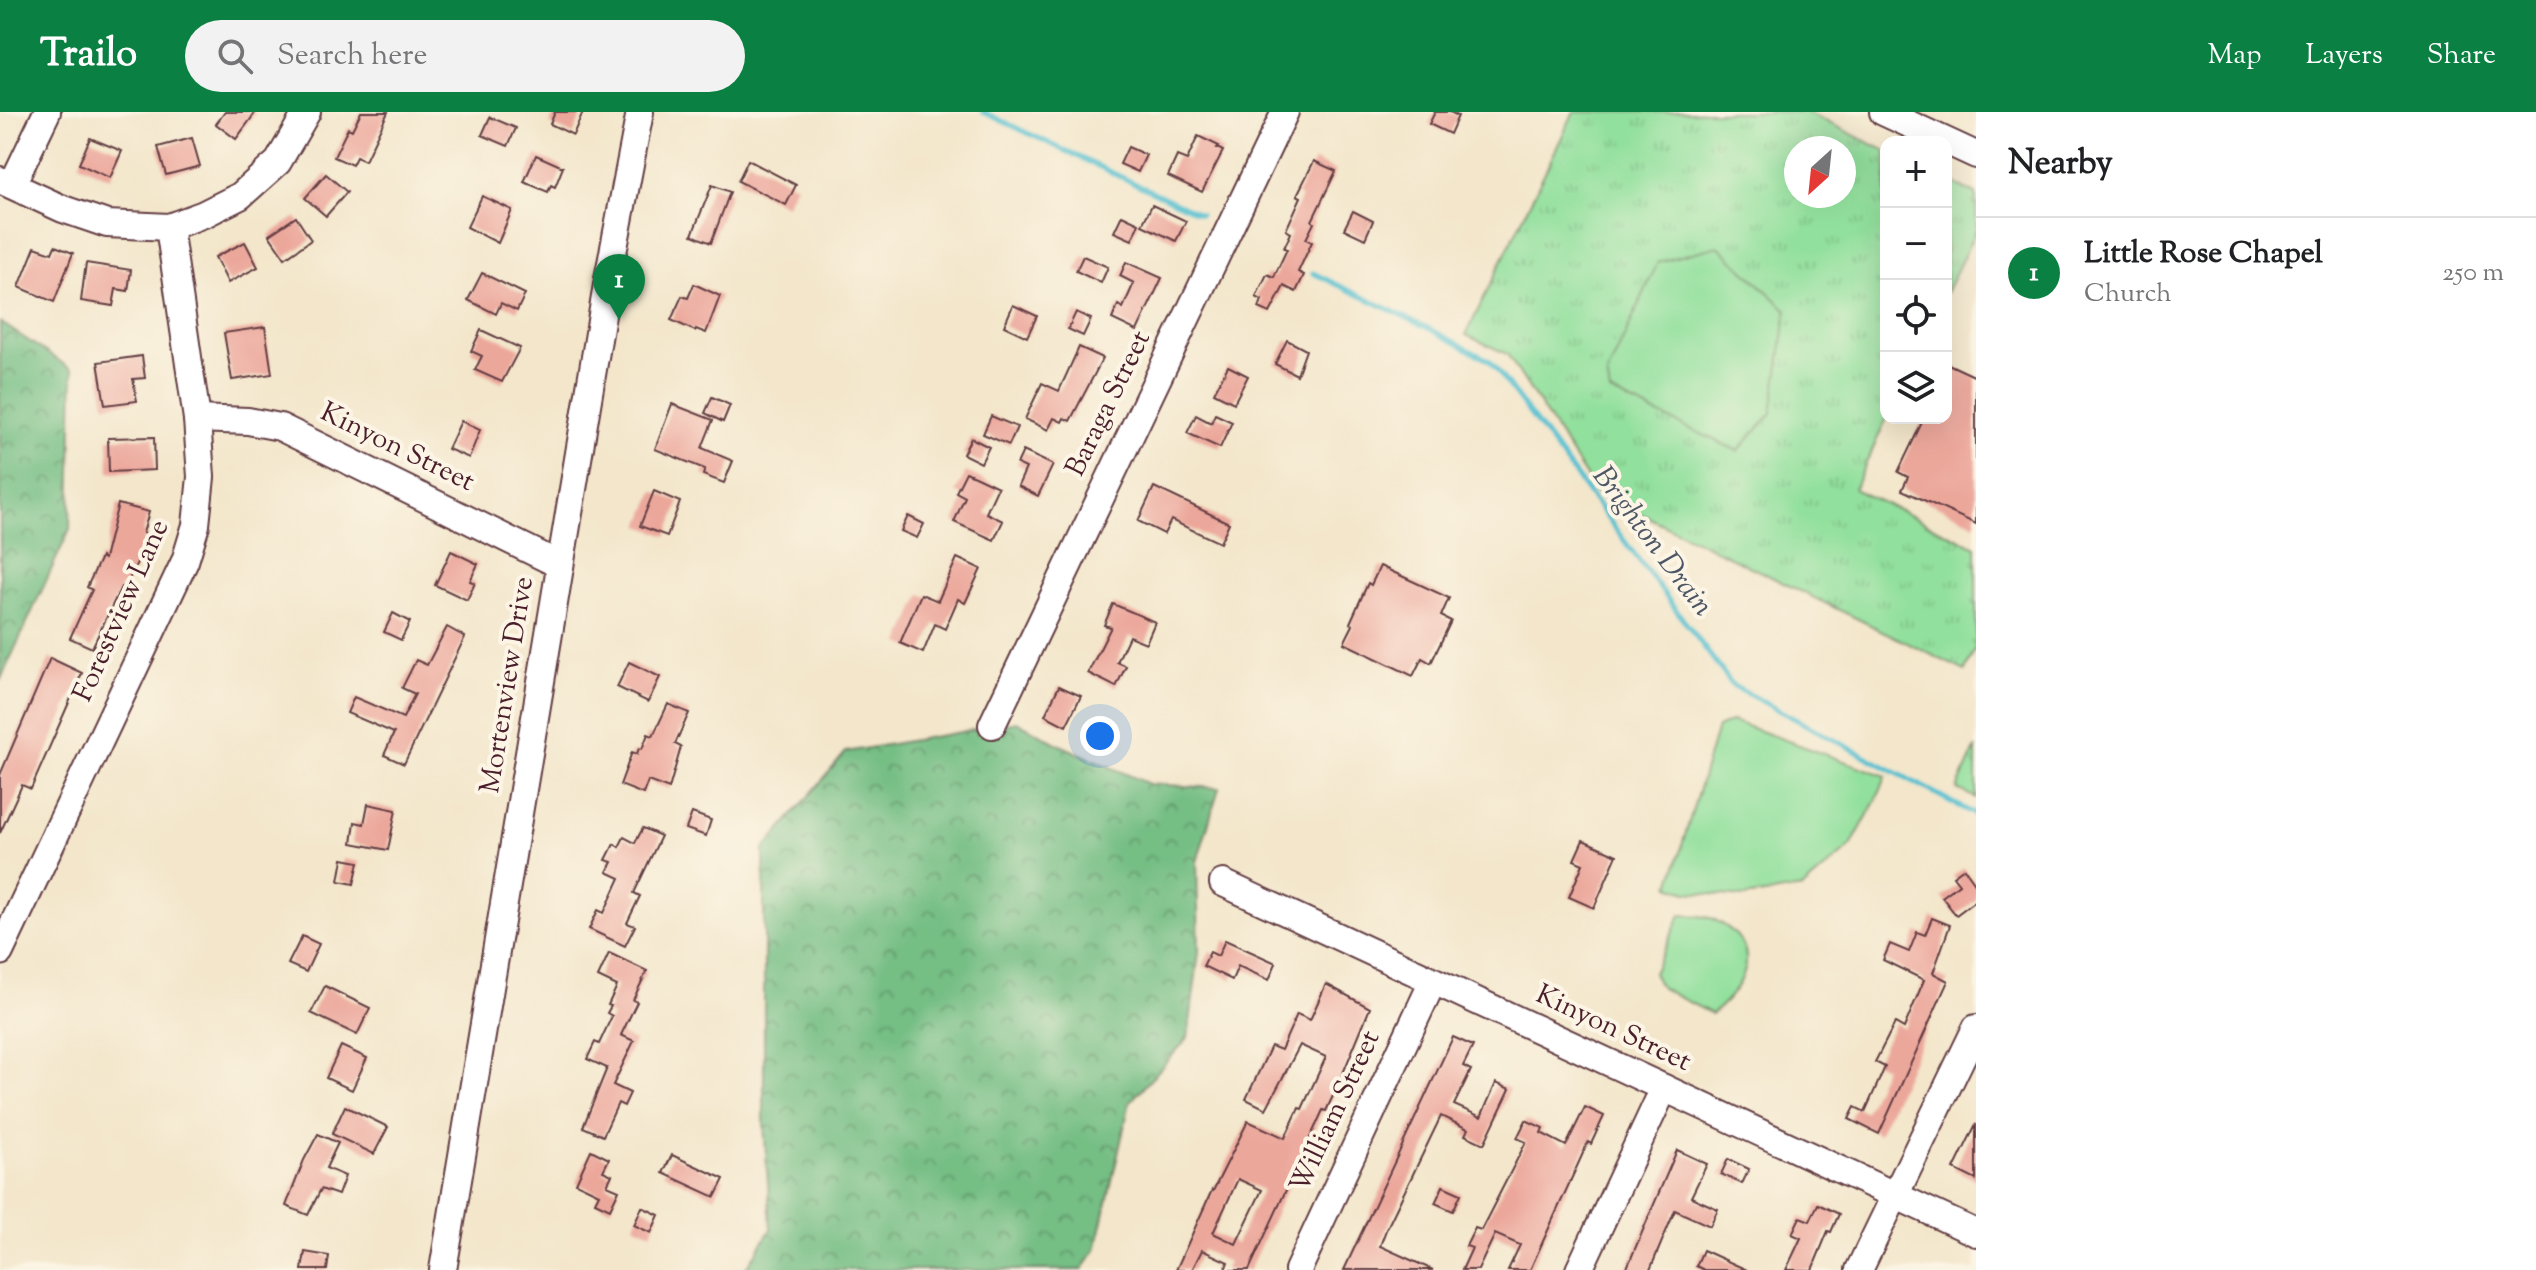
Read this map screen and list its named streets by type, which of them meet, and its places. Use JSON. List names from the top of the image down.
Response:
{
  "streets": {
    "street": [
      "Baraga Street",
      "Kinyon Street",
      "Forestview Lane",
      "Mortenview Drive",
      "William Street"
    ]
  },
  "crossings": [
    ["Kinyon Street", "Forestview Lane"],
    ["Kinyon Street", "Mortenview Drive"],
    ["Kinyon Street", "William Street"]
  ],
  "water": ["Brighton Drain"],
  "north": "bottom left",
  "page": {
    "header": "Trailo",
    "search": "Search here",
    "nav": ["Map", "Layers", "Share"],
    "heading": "Nearby",
    "map_buttons": ["+", "−"],
    "list": [
      {
        "mark": "1",
        "name": "Little Rose Chapel",
        "note": "Church",
        "value": "250 m"
      }
    ],
    "pins": "1"
  }
}
